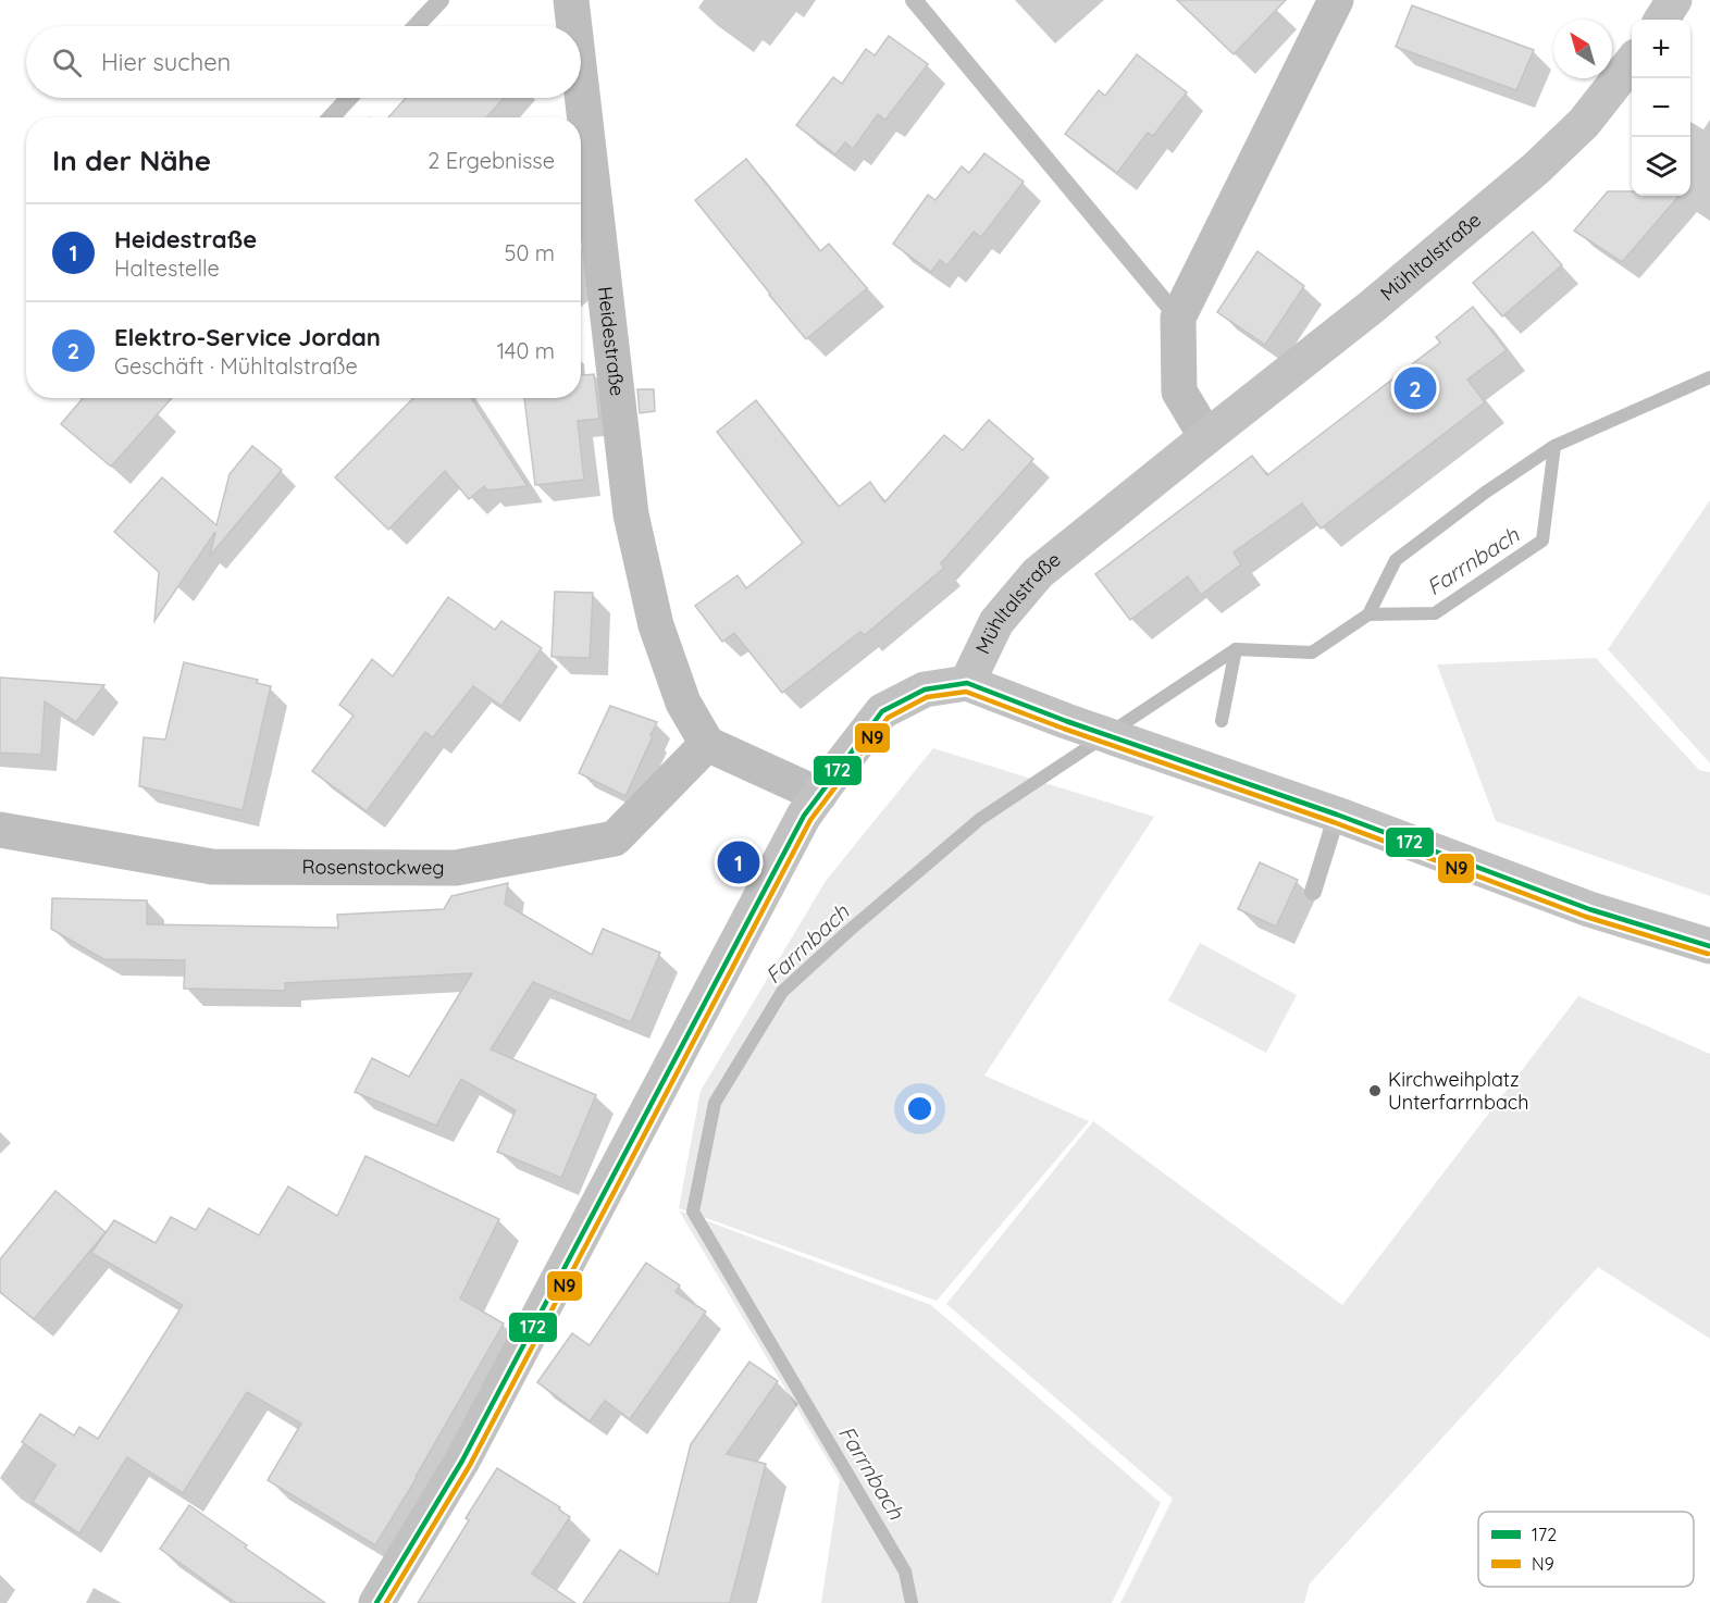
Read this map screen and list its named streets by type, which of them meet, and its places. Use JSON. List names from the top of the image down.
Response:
{
  "streets": {
    "street": ["Mühltalstraße", "Heidestraße", "Rosenstockweg"]
  },
  "crossings": [
    ["Heidestraße", "Rosenstockweg"]
  ],
  "water": ["Farrnbach"],
  "places": ["Kirchweihplatz Unterfarrnbach"],
  "lines": ["transit line 172", "transit line N9"],
  "legend": ["172", "N9"],
  "north": "top left",
  "page": {
    "map_buttons": ["+", "−"],
    "search": "Hier suchen",
    "heading": ["In der Nähe", "2 Ergebnisse"],
    "list": [
      {
        "mark": "1",
        "name": "Heidestraße",
        "note": "Haltestelle",
        "value": "50 m"
      },
      {
        "mark": "2",
        "name": "Elektro-Service Jordan",
        "note": "Geschäft · Mühltalstraße",
        "value": "140 m"
      }
    ],
    "pins": ["2", "1"]
  }
}
